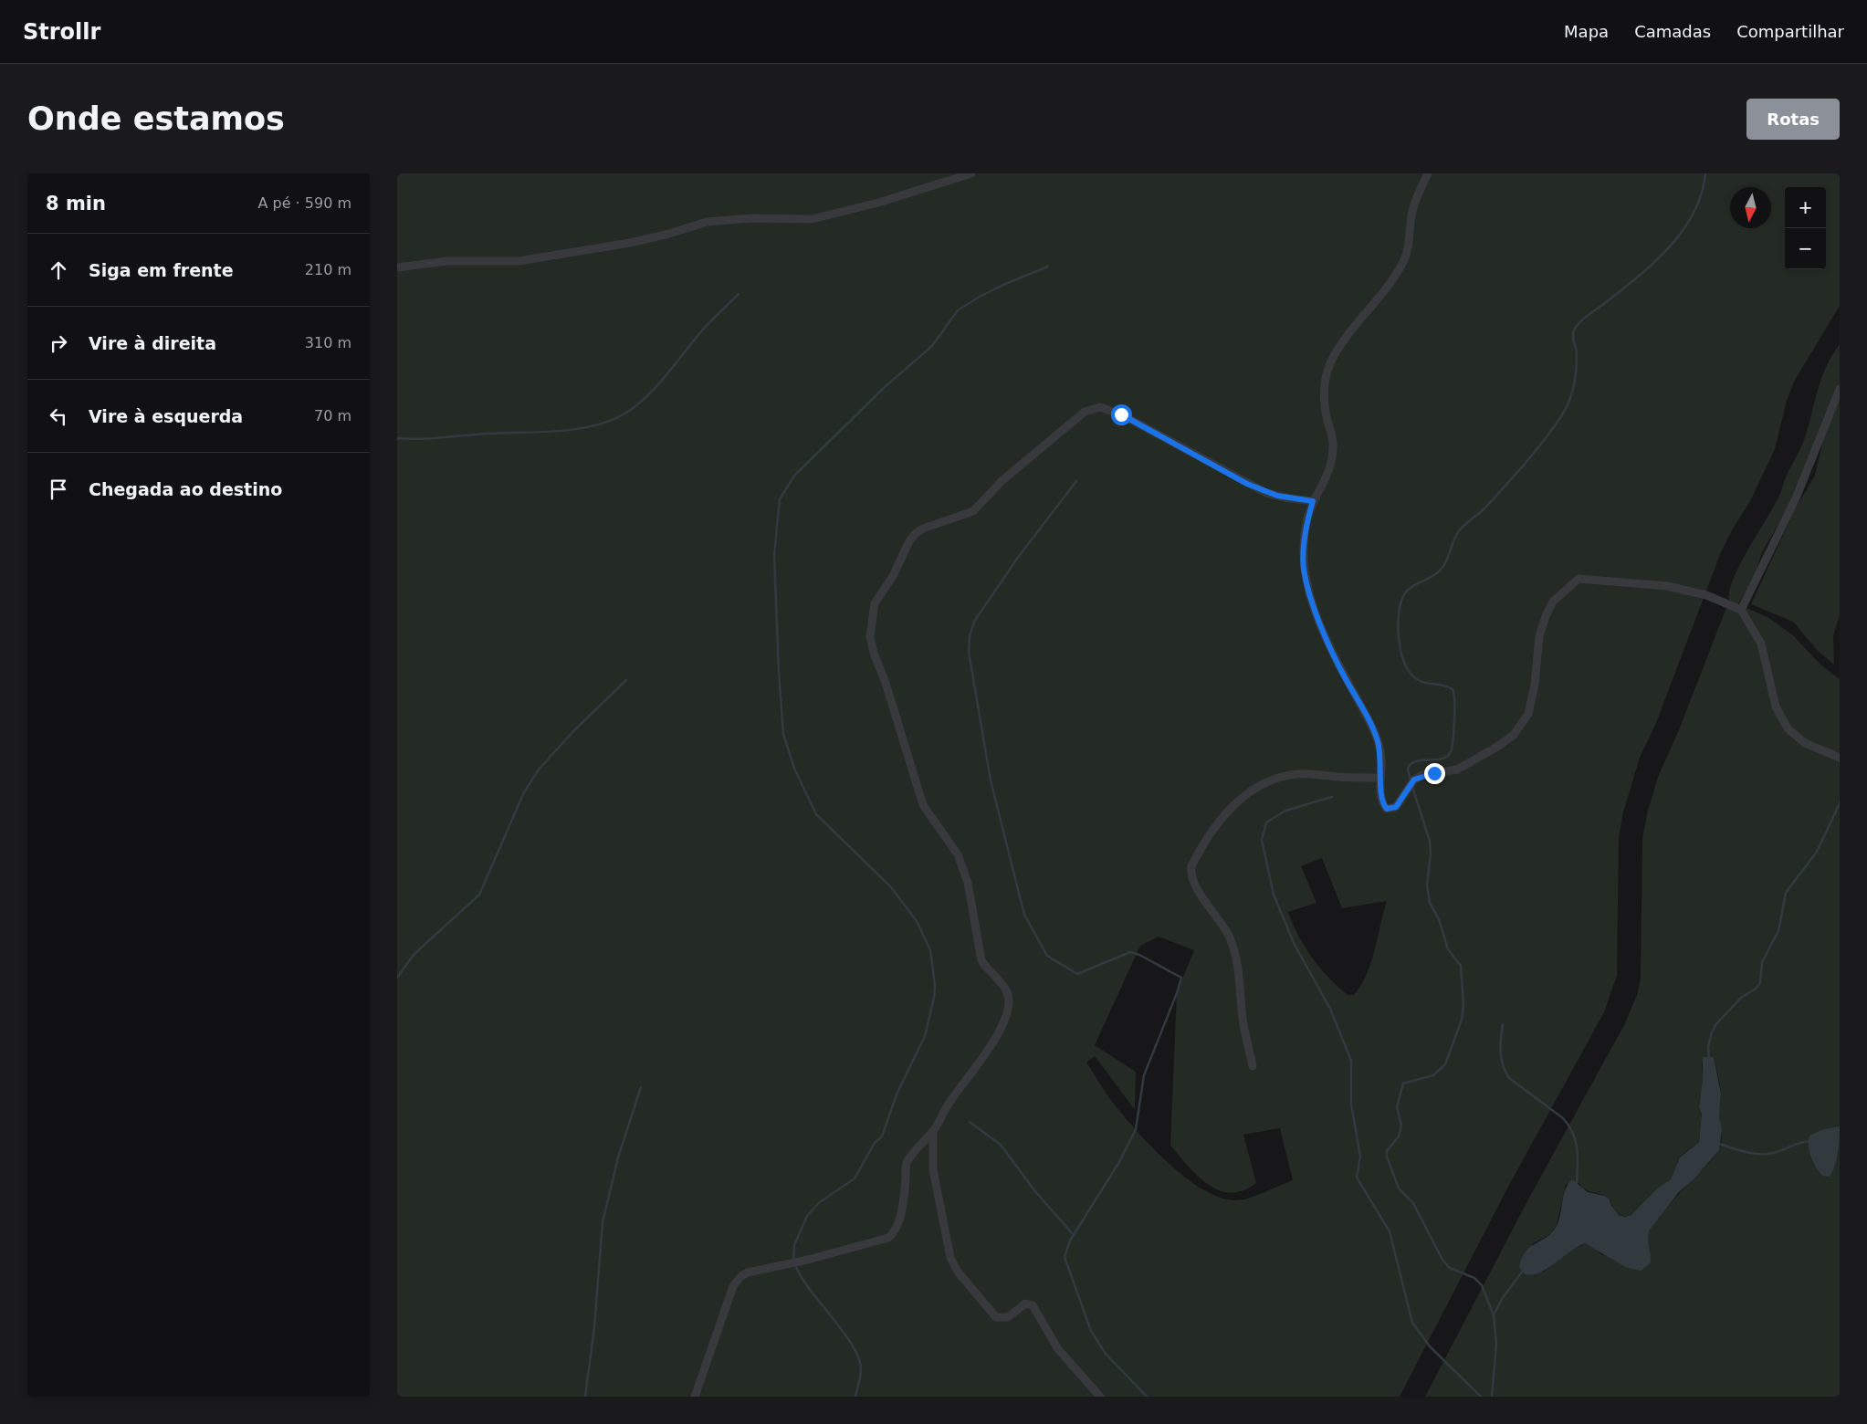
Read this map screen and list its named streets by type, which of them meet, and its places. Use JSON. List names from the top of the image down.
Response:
{
  "north": "bottom",
  "page": {
    "header": "Strollr",
    "nav": ["Mapa", "Camadas", "Compartilhar"],
    "buttons": "Rotas",
    "title": "Onde estamos",
    "heading": ["8 min", "A pé · 590 m"],
    "map_buttons": ["+", "−"],
    "list": [
      ["Siga em frente", "210 m"],
      ["Vire à direita", "310 m"],
      ["Vire à esquerda", "70 m"],
      "Chegada ao destino"
    ]
  }
}
